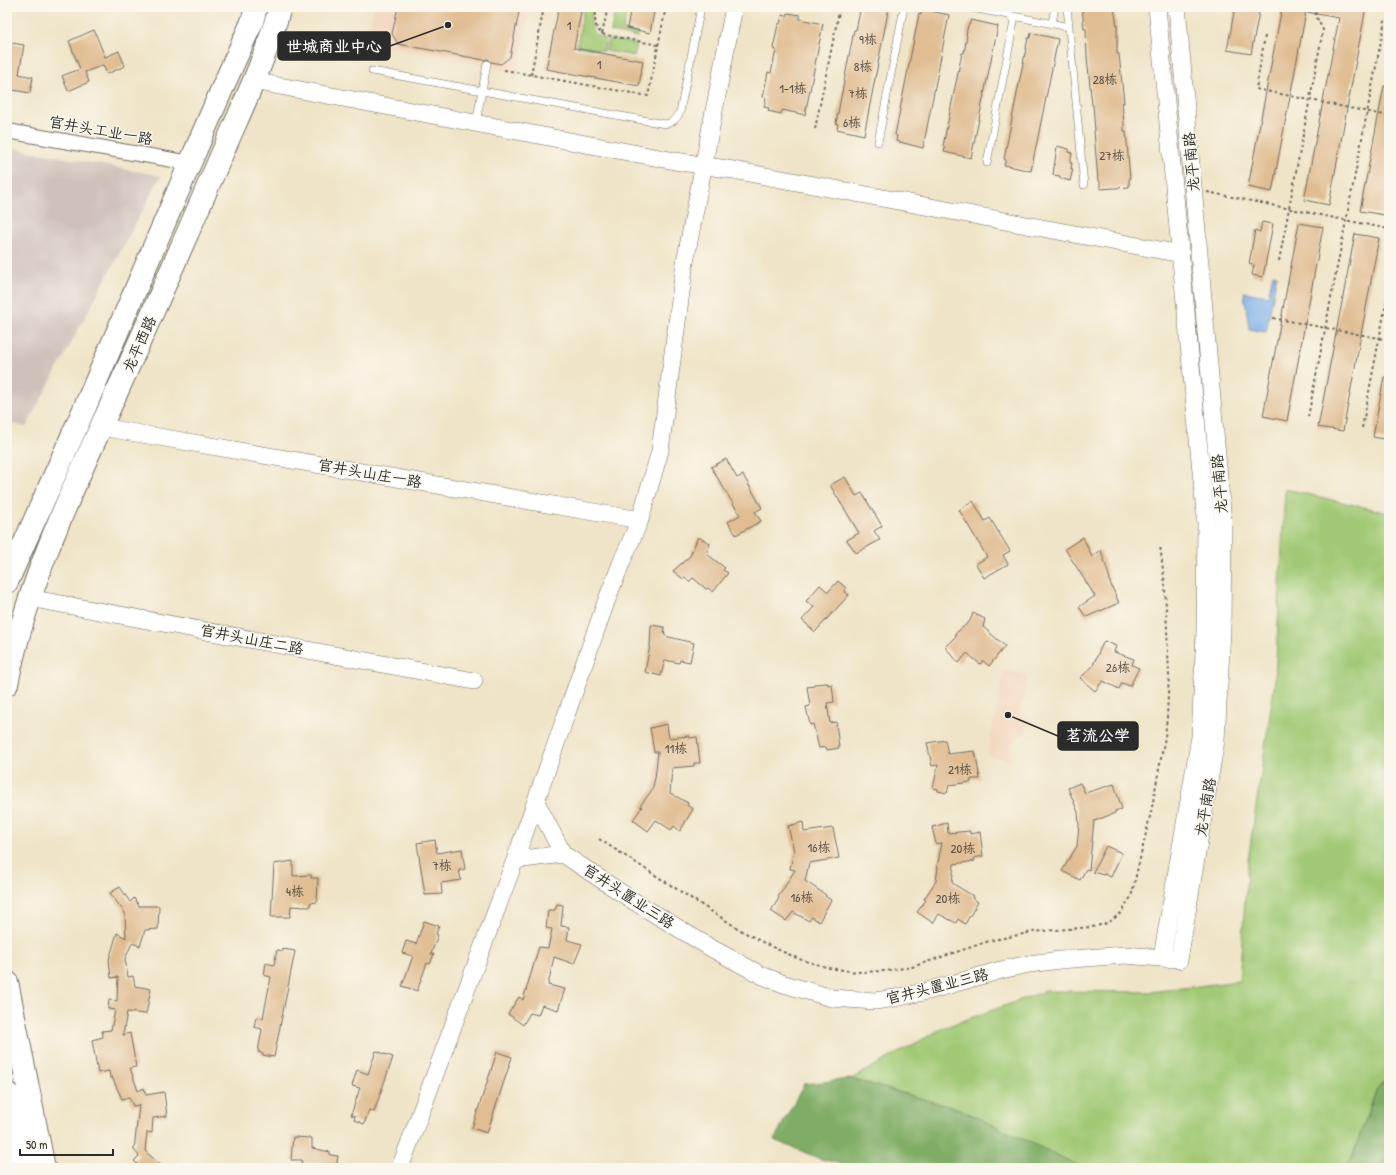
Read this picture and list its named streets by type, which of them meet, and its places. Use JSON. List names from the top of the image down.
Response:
{
  "streets": {
    "main road": ["龙平西路"],
    "street": [
      "官井头工业一路",
      "龙平南路",
      "官井头山庄一路",
      "官井头山庄二路",
      "官井头置业三路"
    ]
  },
  "crossings": [
    ["官井头工业一路", "龙平西路"],
    ["龙平南路", "官井头置业三路"],
    ["龙平西路", "官井头山庄一路"],
    ["龙平西路", "官井头山庄二路"]
  ],
  "places": ["世城商业中心", "茗流公学"],
  "house_numbers": [
    "1",
    "9栋",
    "1",
    "8栋",
    "28栋",
    "1-1栋",
    "7栋",
    "6栋",
    "27栋",
    "26栋",
    "11栋",
    "21栋",
    "16栋",
    "20栋",
    "7栋",
    "4栋",
    "16栋",
    "20栋"
  ],
  "scale_bar": "50 m"
}
